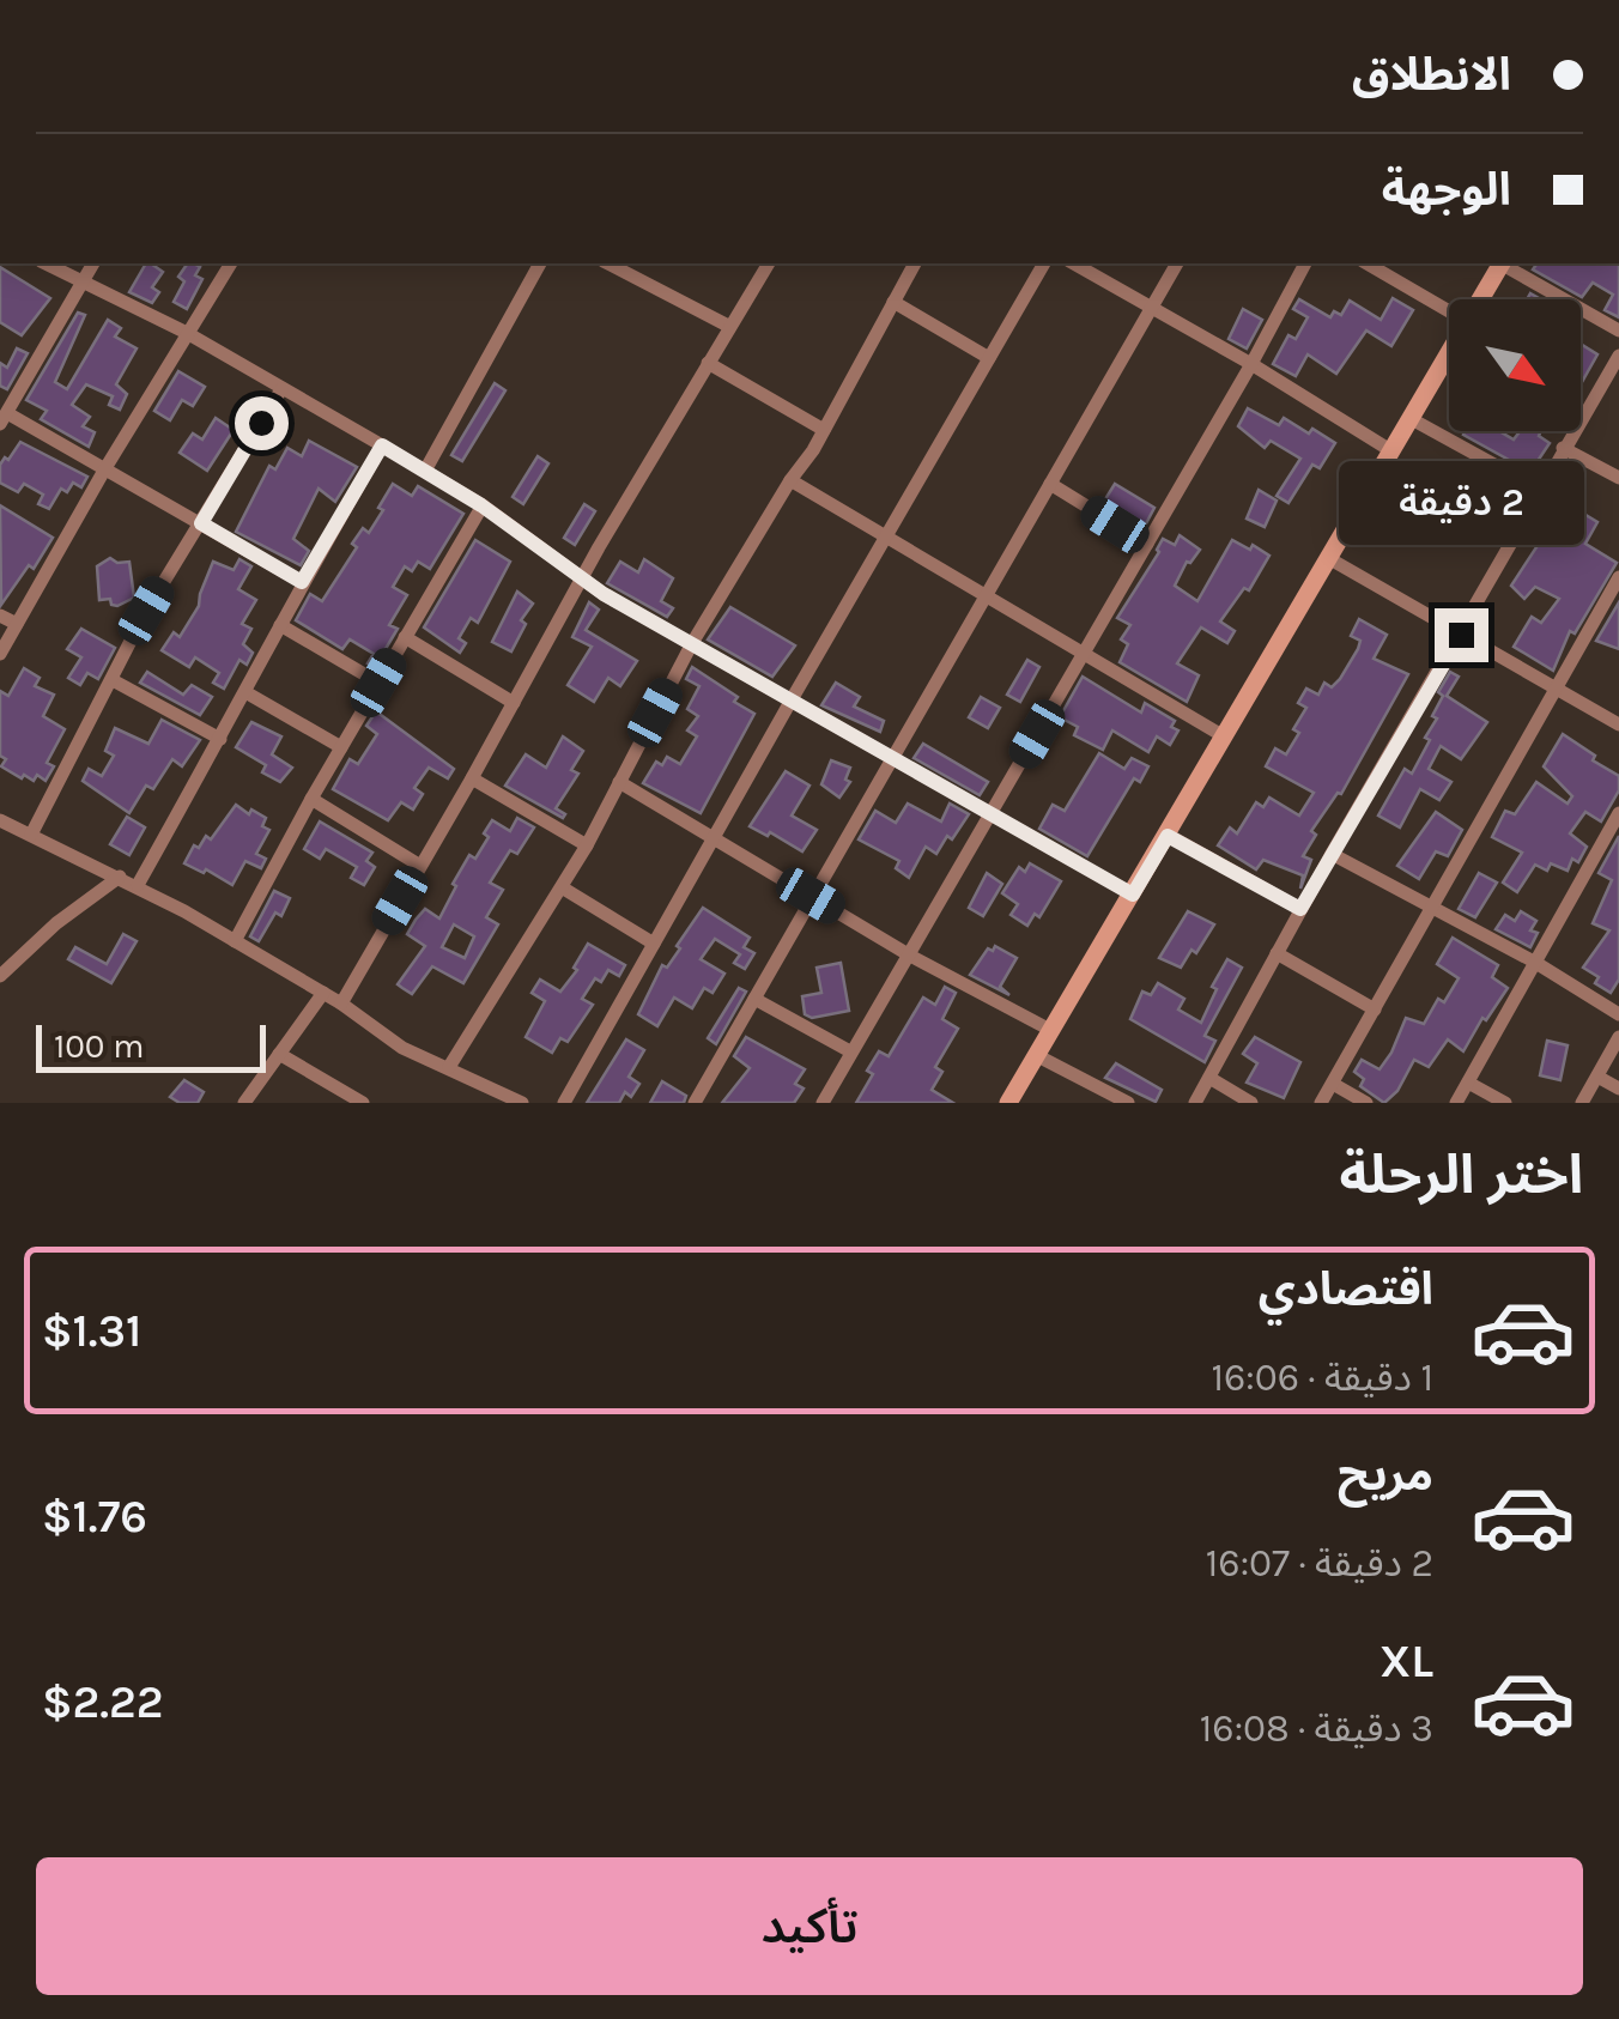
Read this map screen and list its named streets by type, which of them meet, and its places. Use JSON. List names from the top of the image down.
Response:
{
  "scale_bar": "100 m",
  "north": "bottom right",
  "page": {
    "banner": ["الانطلاق", "الوجهة"],
    "bubble": "2 دقيقة",
    "scale": "100 m",
    "heading": "اختر الرحلة",
    "list": [
      {
        "name": "اقتصادي",
        "note": "1 دقيقة · 16:06",
        "value": "$1.31"
      },
      {
        "name": "مريح",
        "note": "2 دقيقة · 16:07",
        "value": "$1.76"
      },
      {
        "name": "XL",
        "note": "3 دقيقة · 16:08",
        "value": "$2.22"
      }
    ],
    "buttons": "تأكيد"
  }
}
